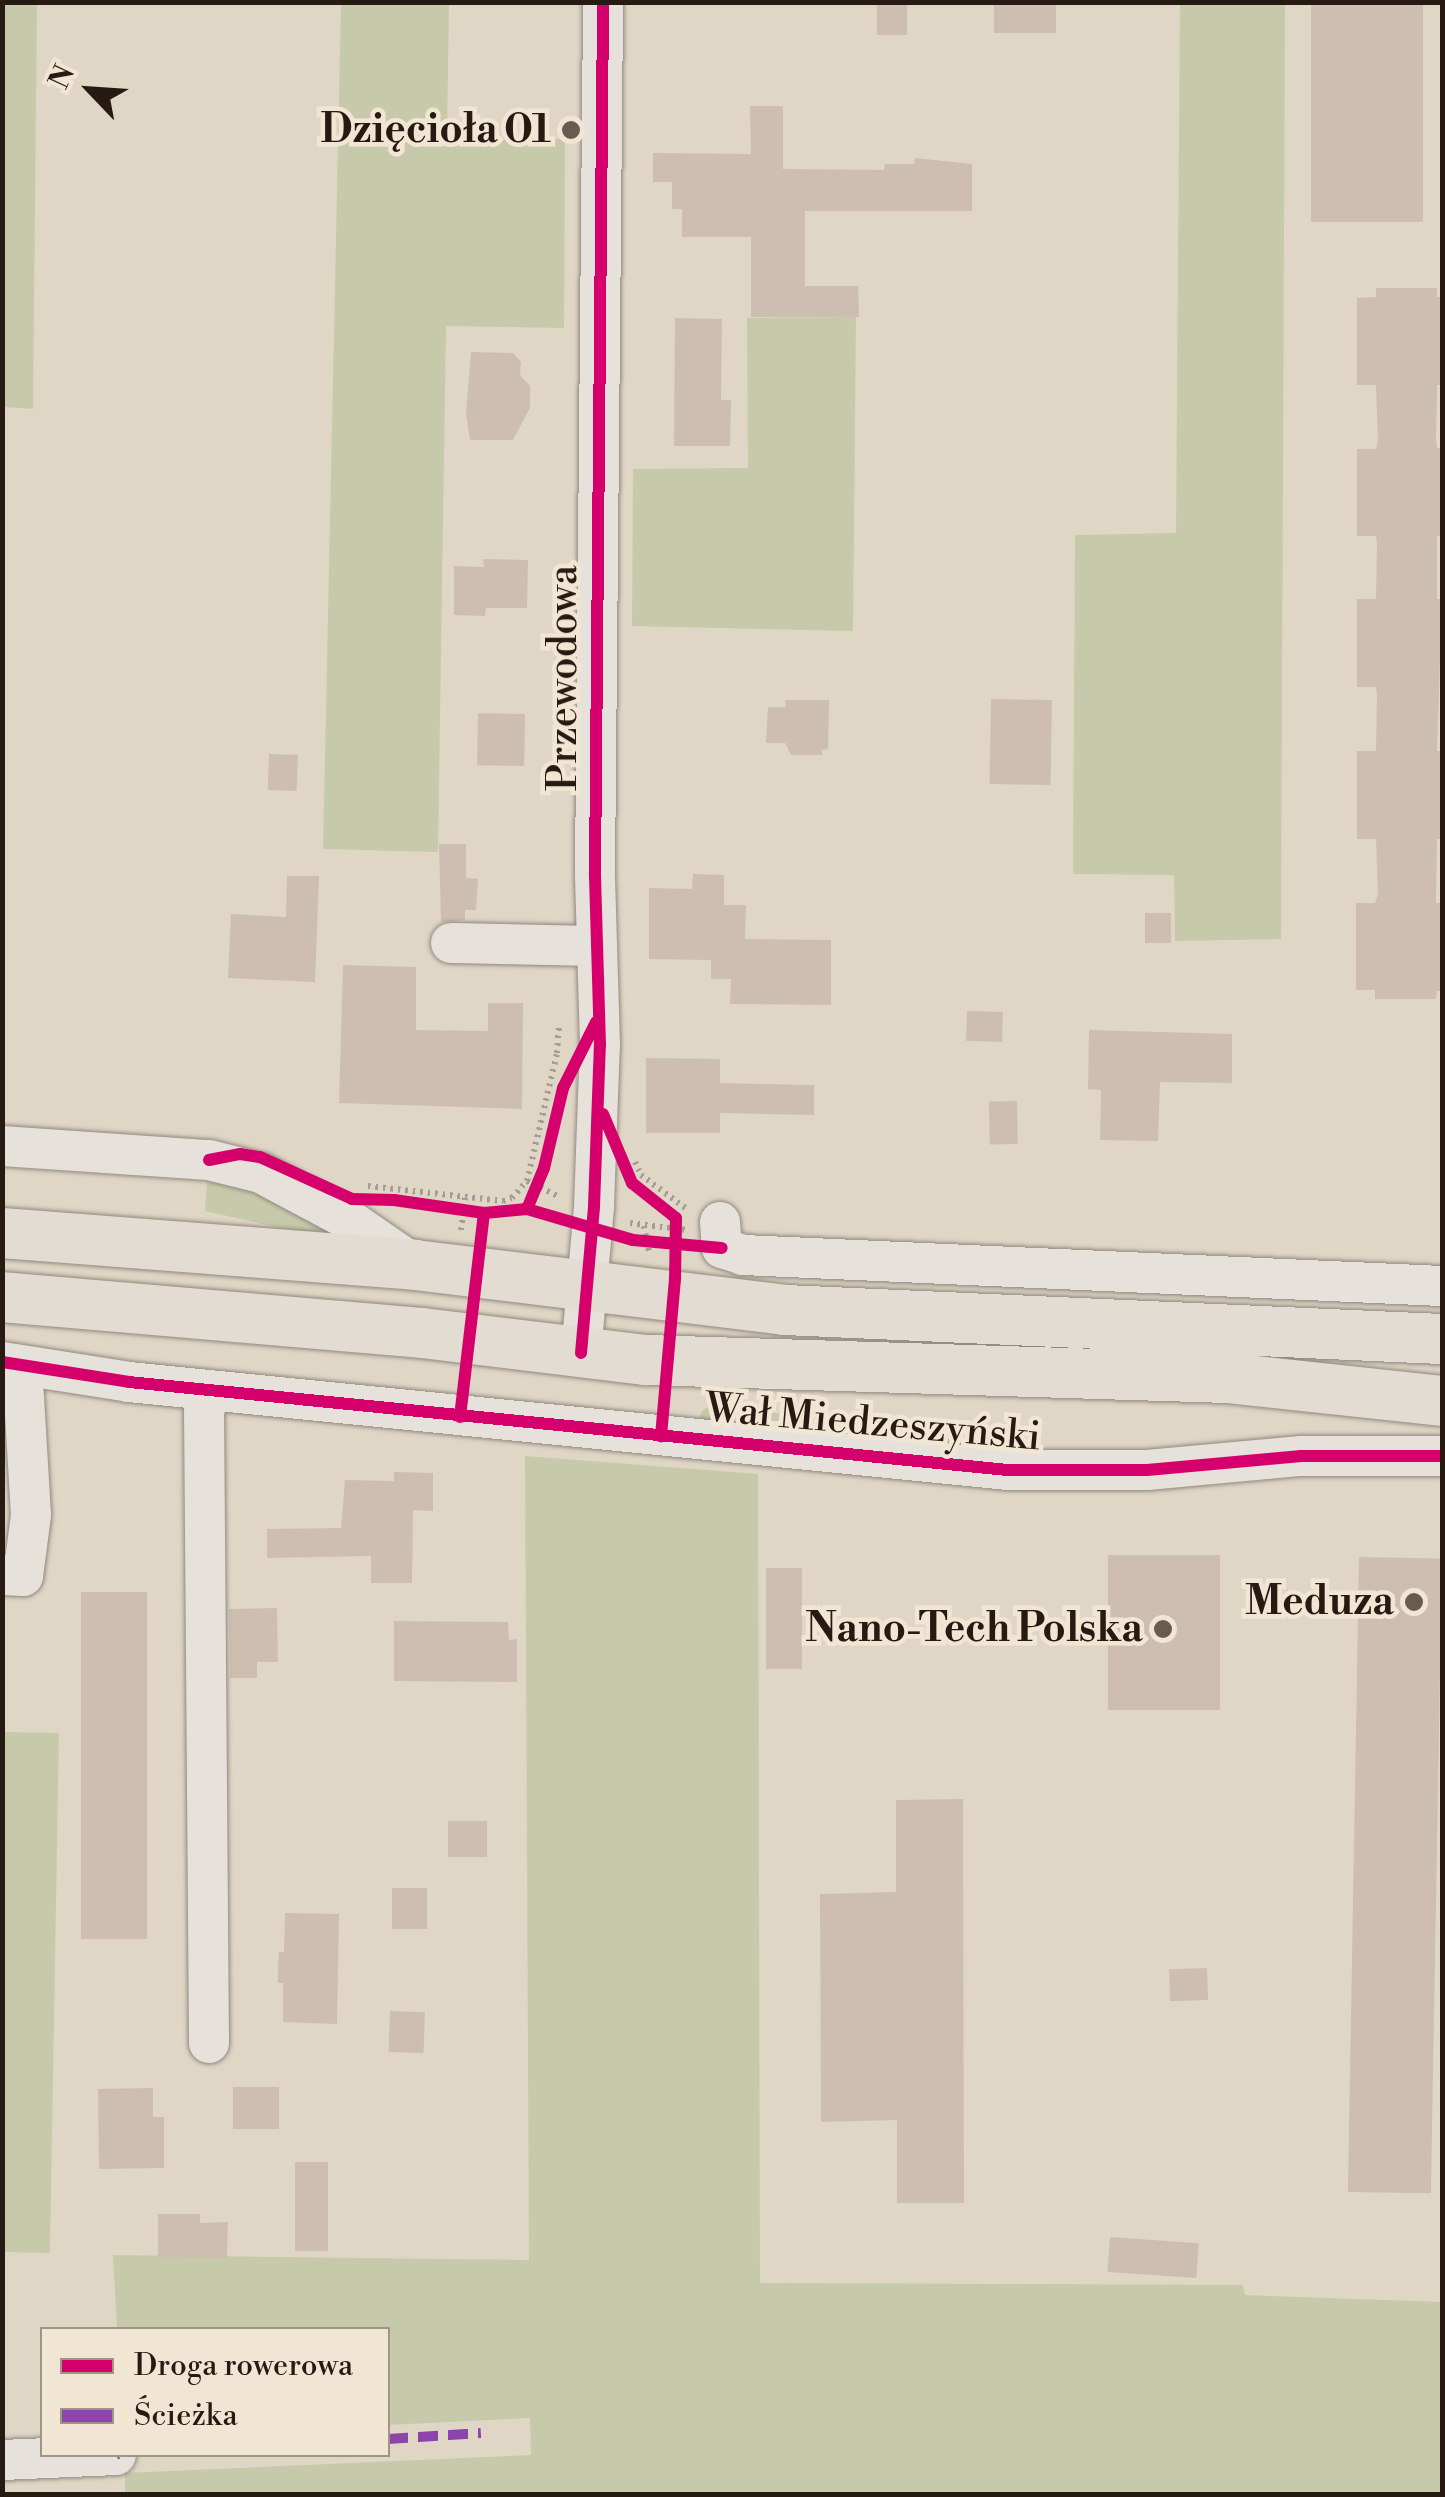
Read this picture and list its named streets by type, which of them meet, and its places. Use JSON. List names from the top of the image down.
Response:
{
  "streets": {
    "main road": ["Wał Miedzeszyński"],
    "street": ["Przewodowa"]
  },
  "crossings": [
    ["Przewodowa", "Wał Miedzeszyński"]
  ],
  "places": ["Dzięcioła 01", "Meduza", "Nano-Tech Polska"],
  "legend": ["Droga rowerowa", "Ścieżka"],
  "north": "top left"
}
